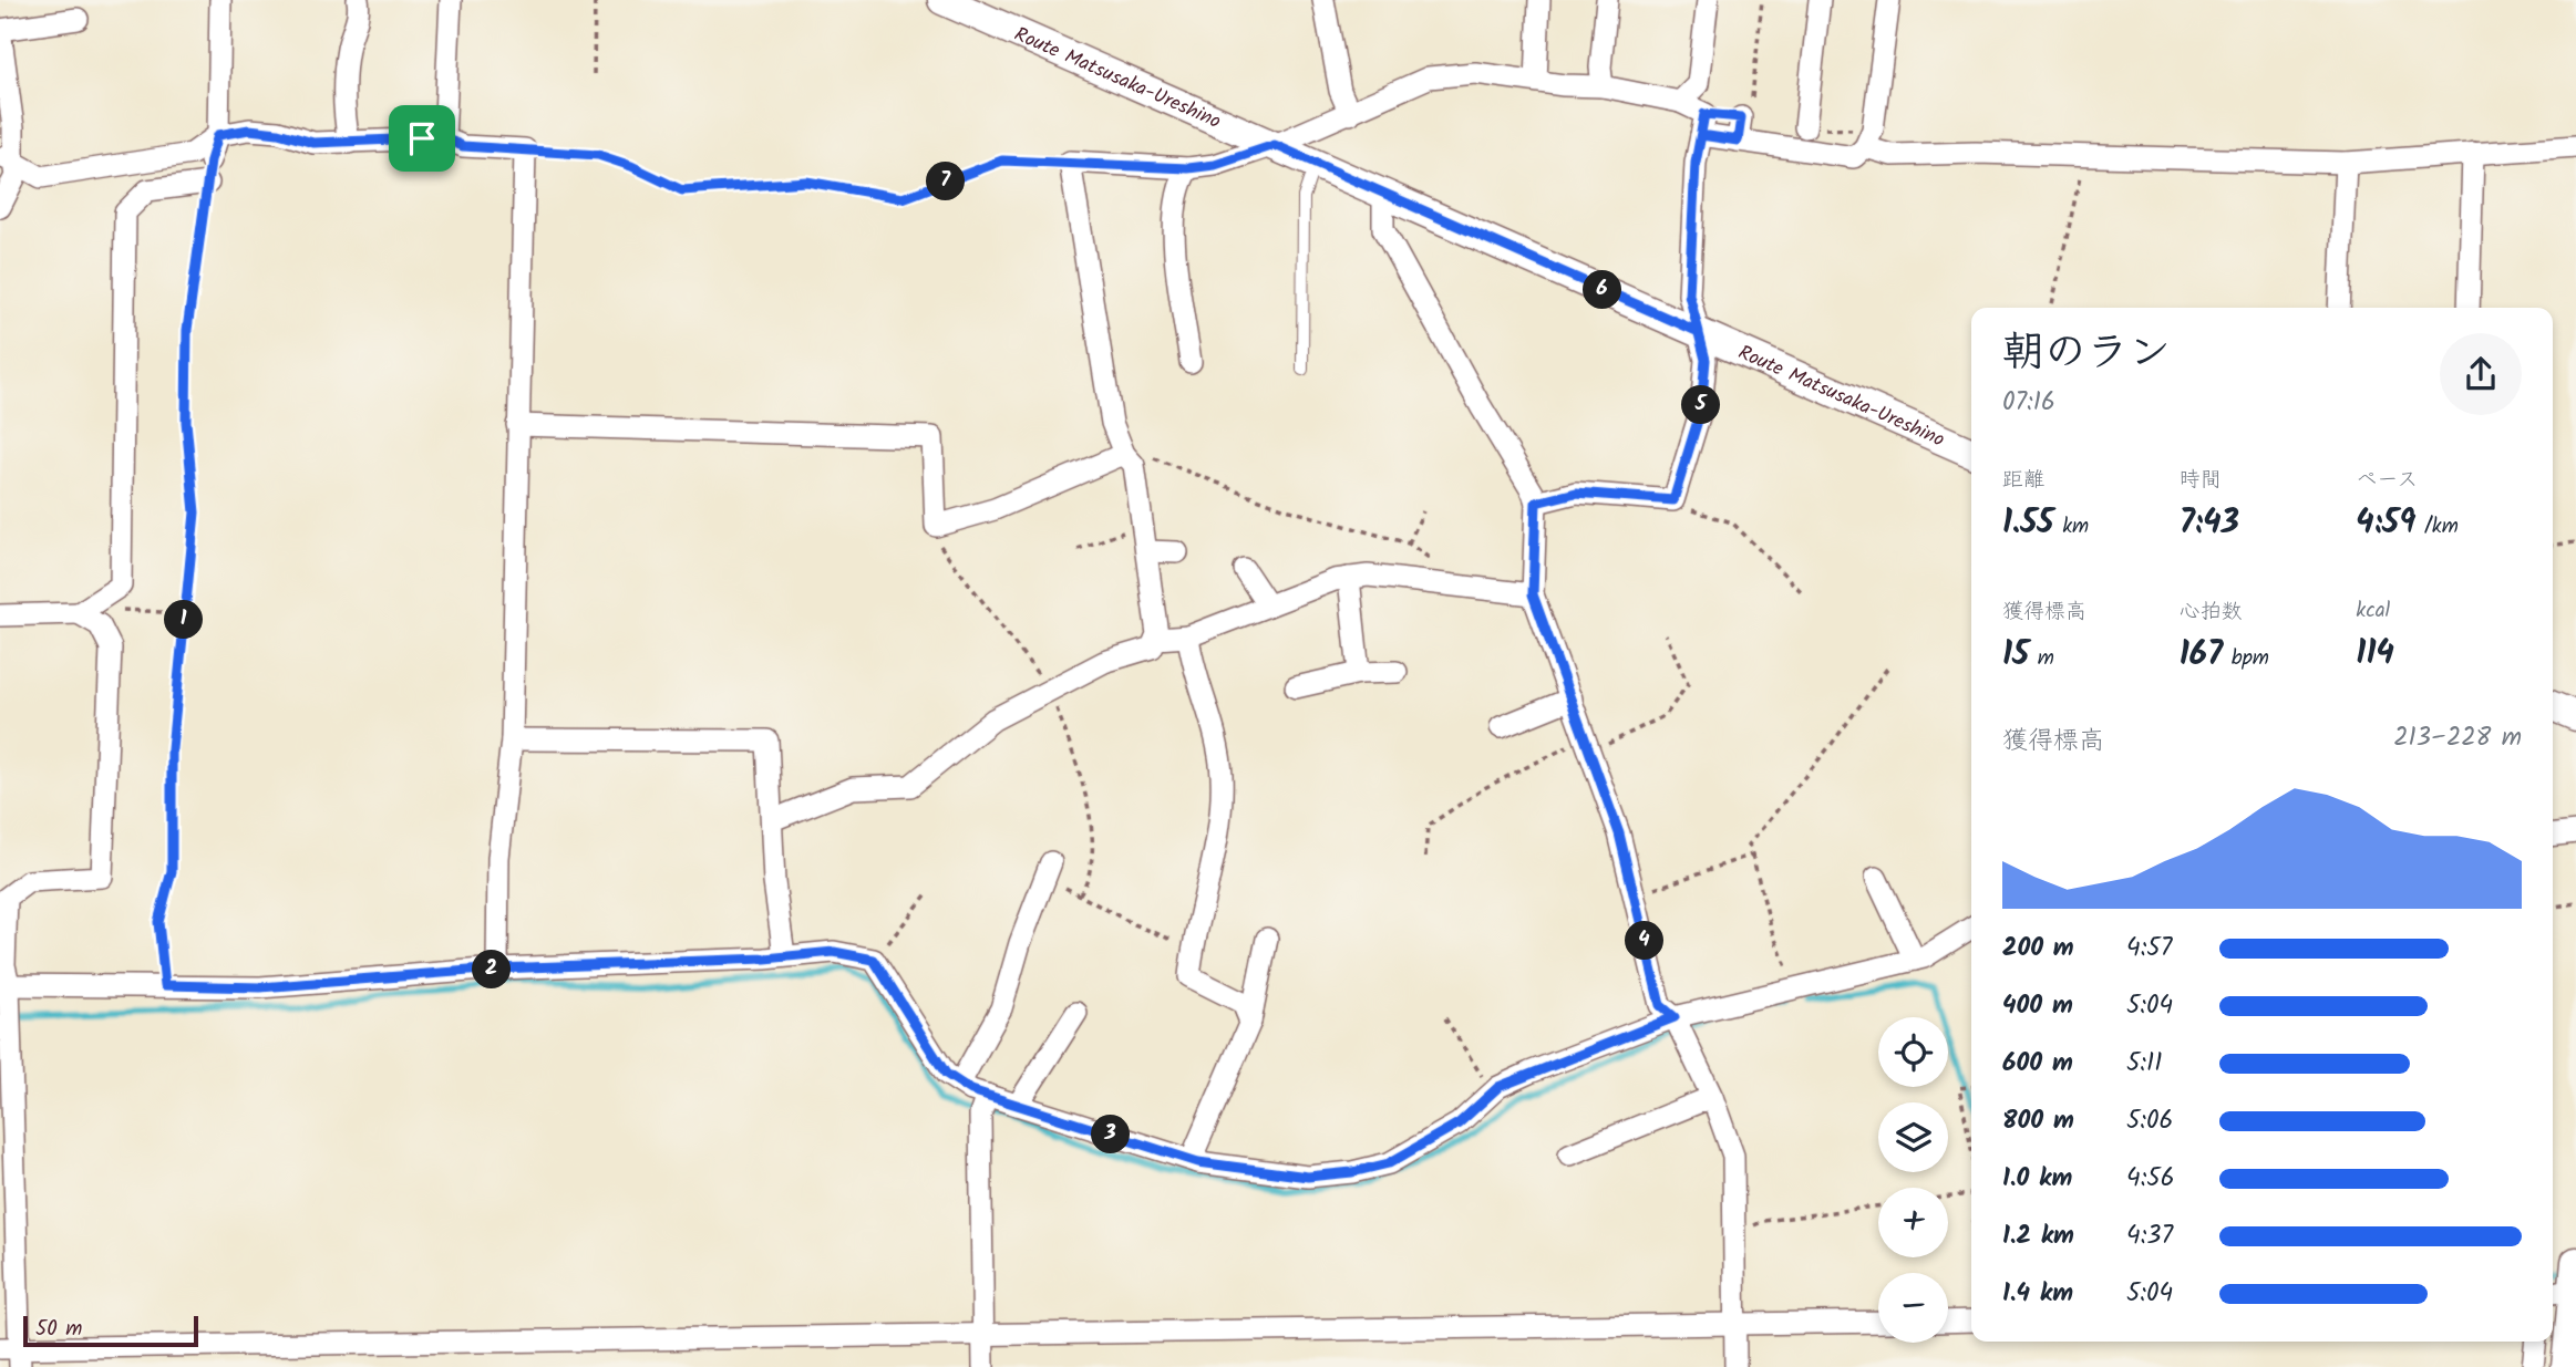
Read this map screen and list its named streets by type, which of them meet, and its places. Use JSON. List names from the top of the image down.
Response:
{
  "streets": {
    "main road": ["Route Matsusaka-Ureshino"]
  },
  "scale_bar": "50 m",
  "page": {
    "pins": [
      "7",
      "6",
      "5",
      "1",
      "4",
      "2",
      "3"
    ],
    "heading": ["朝のラン", "07:16"],
    "stats": [
      ["距離", "1.55 km"],
      ["時間", "7:43"],
      ["ペース", "4:59 /km"],
      ["獲得標高", "15 m"],
      ["心拍数", "167 bpm"],
      ["kcal", "114"]
    ],
    "chart": ["獲得標高", "213–228 m"],
    "list": [
      {
        "name": "200 m",
        "note": "4:57"
      },
      {
        "name": "400 m",
        "note": "5:04"
      },
      {
        "name": "600 m",
        "note": "5:11"
      },
      {
        "name": "800 m",
        "note": "5:06"
      },
      {
        "name": "1.0 km",
        "note": "4:56"
      },
      {
        "name": "1.2 km",
        "note": "4:37"
      },
      {
        "name": "1.4 km",
        "note": "5:04"
      }
    ],
    "map_buttons": ["+", "−"],
    "scale": "50 m"
  }
}
